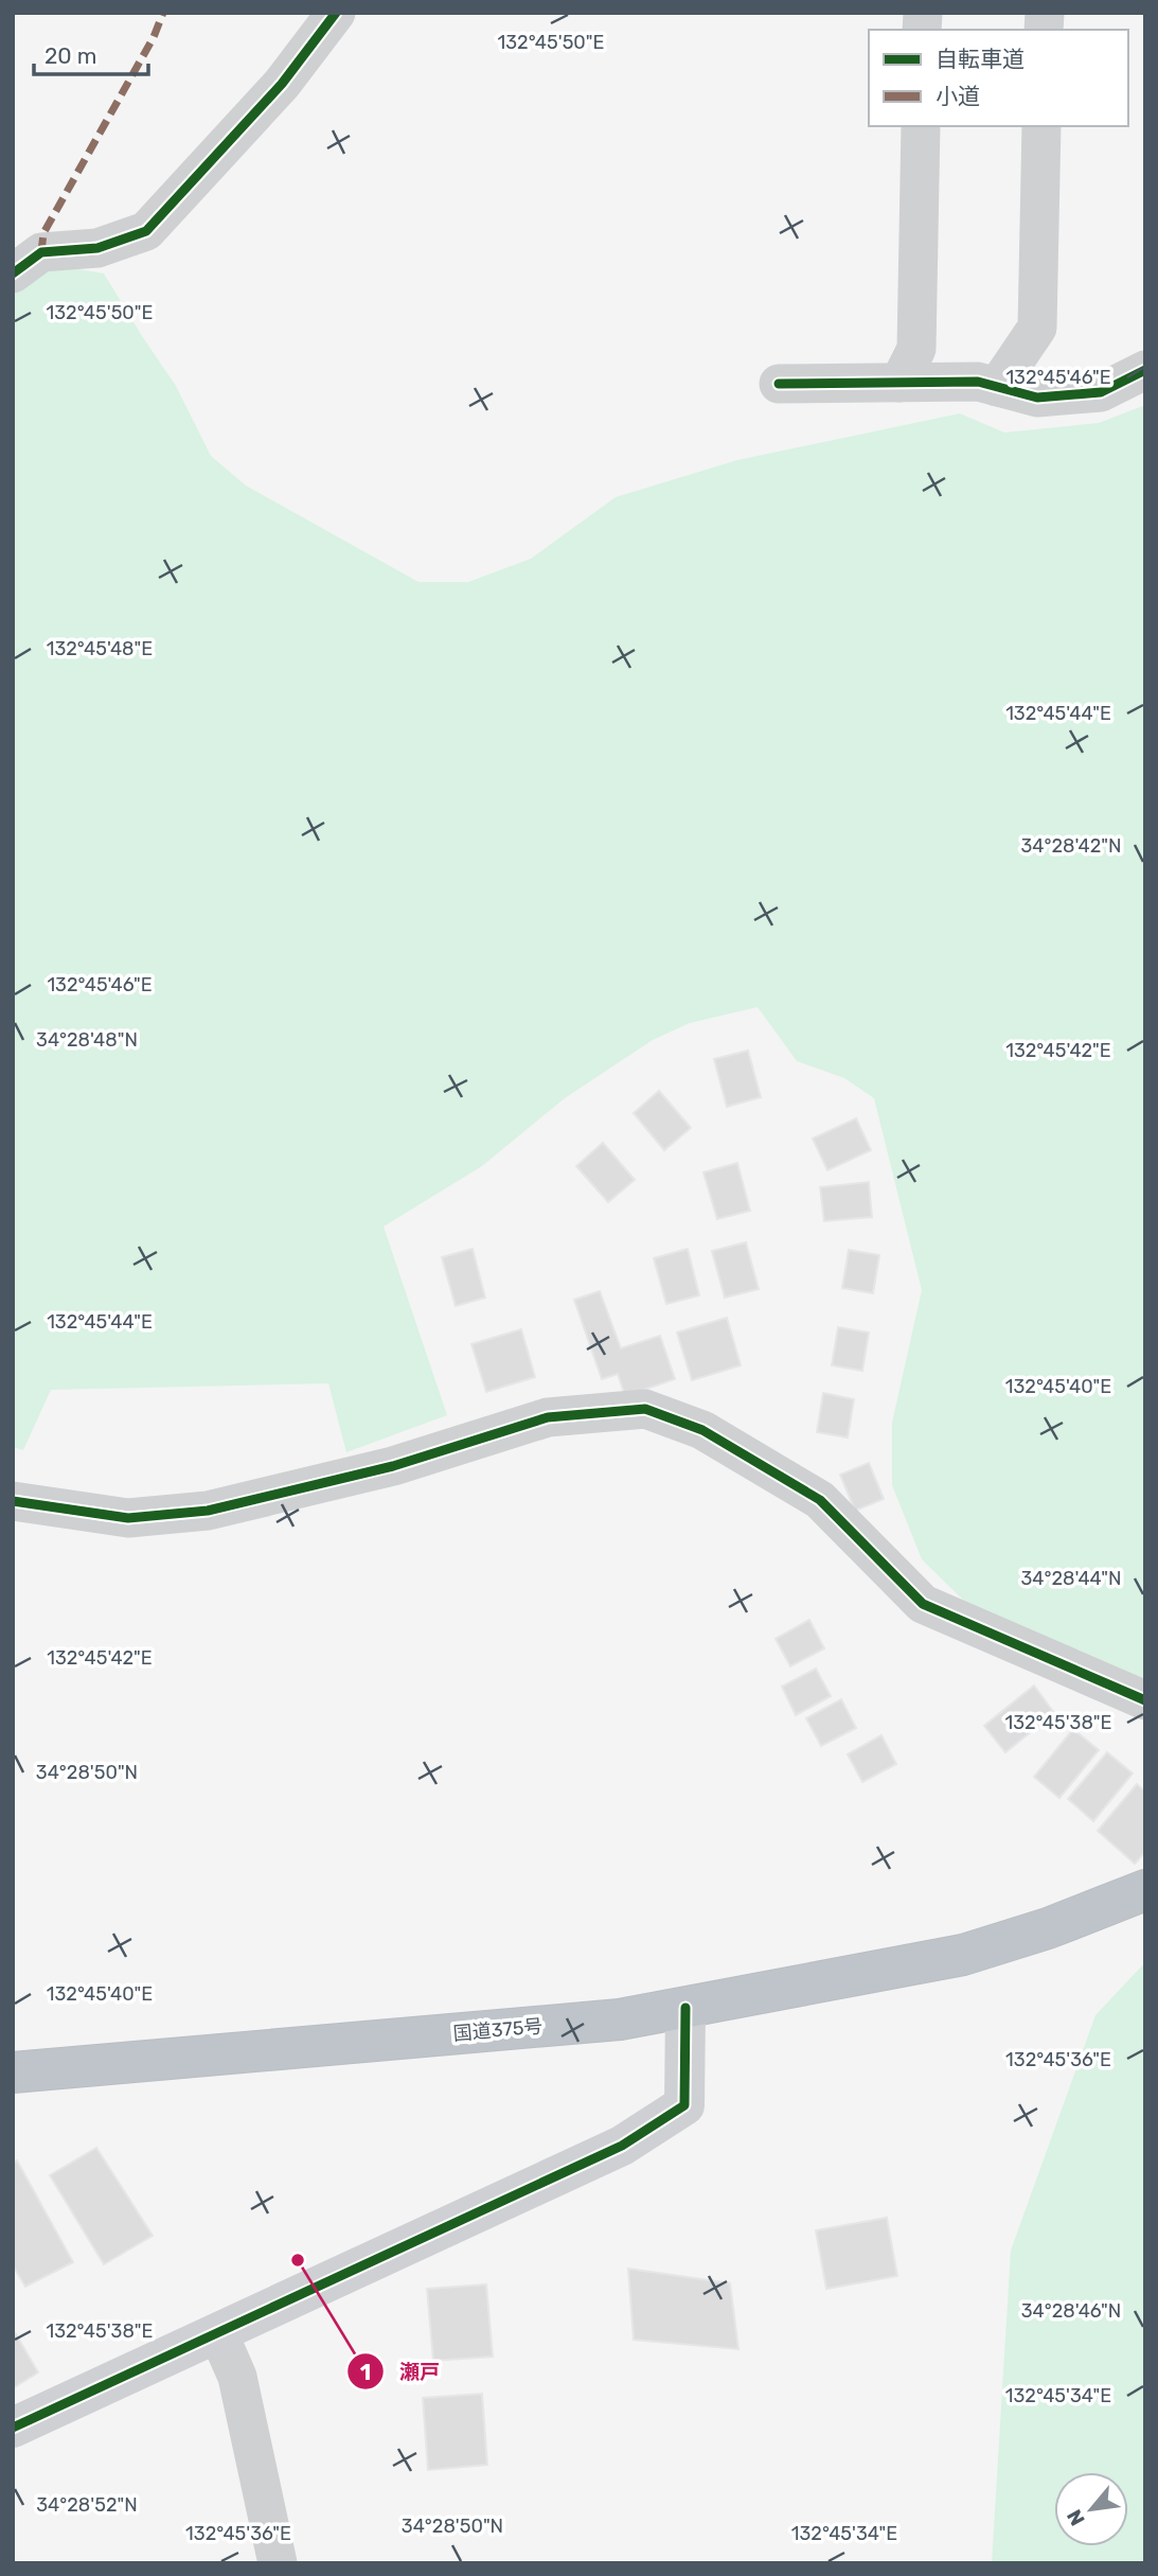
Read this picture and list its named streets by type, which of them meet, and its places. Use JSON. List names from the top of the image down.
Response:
{
  "streets": {
    "highway": ["国道375号"]
  },
  "places": ["瀬戸"],
  "legend": ["自転車道", "小道"],
  "scale_bar": "20 m",
  "north": "bottom left",
  "coordinates": [
    "132°45'50\"E",
    "132°45'46\"E",
    "132°45'48\"E",
    "132°45'44\"E",
    "34°28'42\"N",
    "34°28'48\"N",
    "132°45'42\"E",
    "132°45'40\"E",
    "34°28'44\"N",
    "132°45'38\"E",
    "34°28'50\"N",
    "132°45'36\"E",
    "34°28'46\"N",
    "132°45'34\"E",
    "34°28'52\"N"
  ]
}
